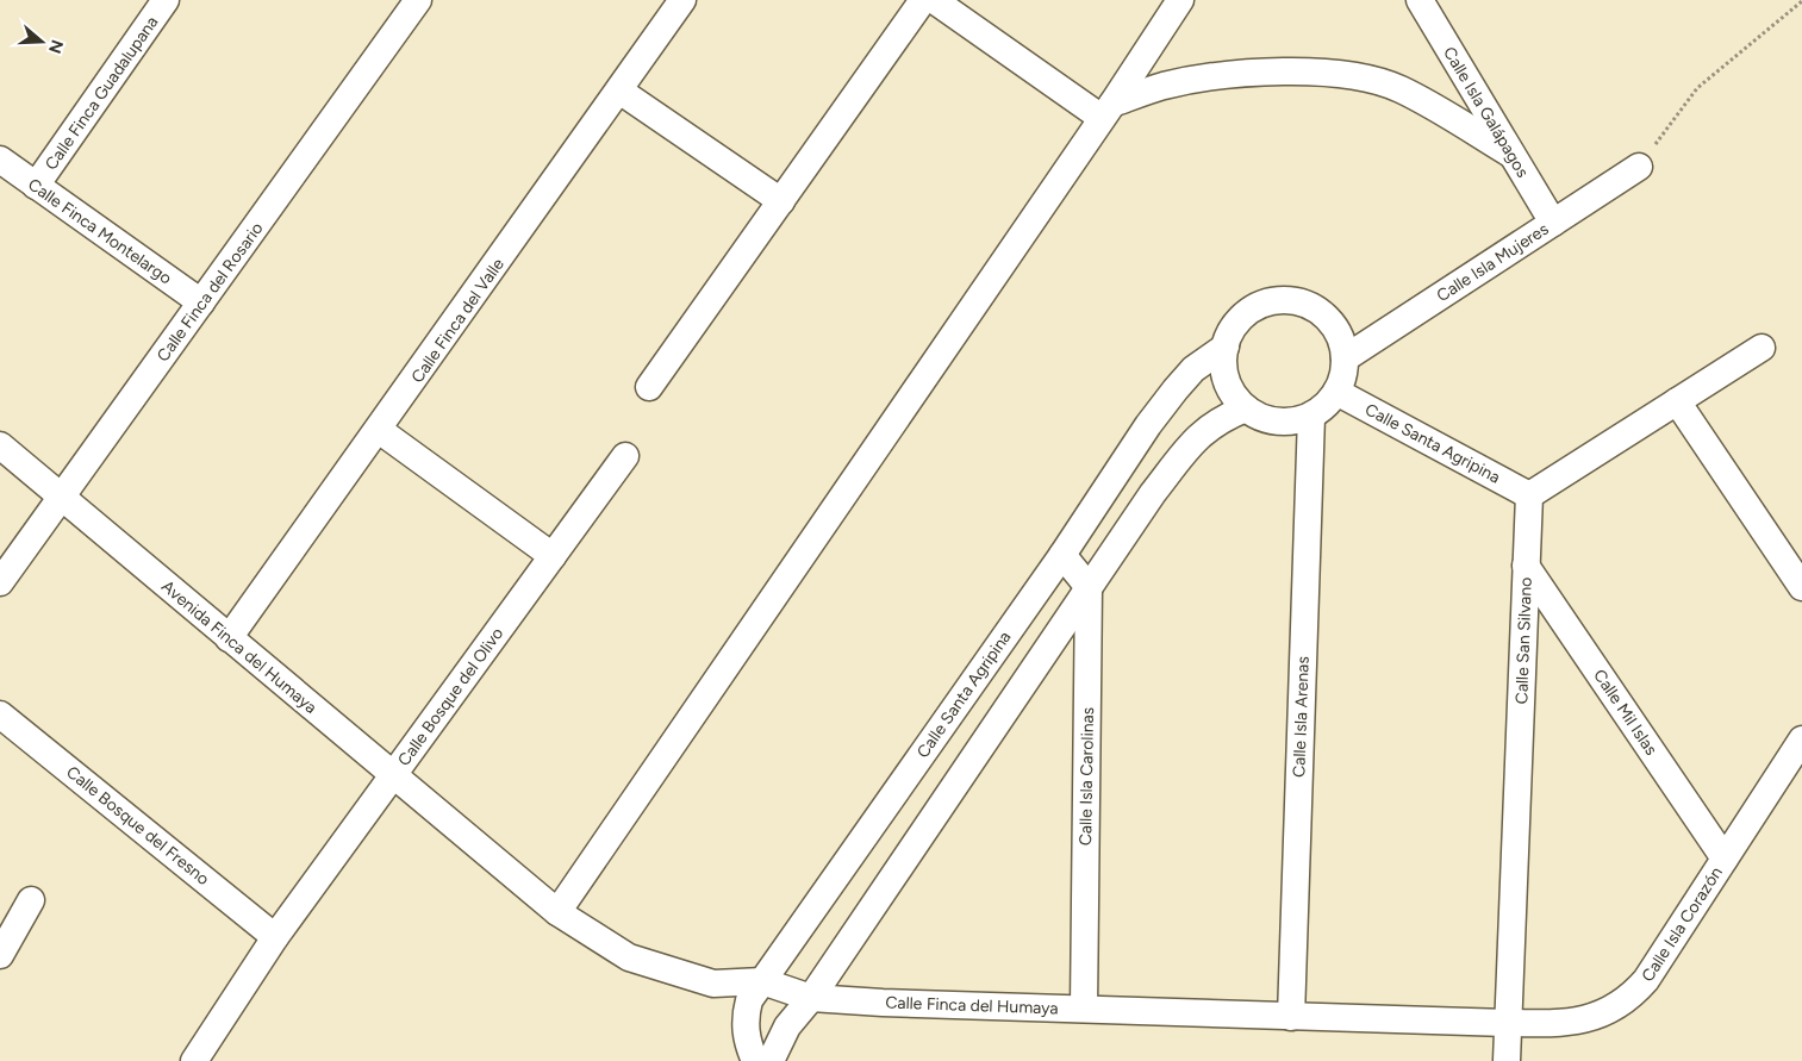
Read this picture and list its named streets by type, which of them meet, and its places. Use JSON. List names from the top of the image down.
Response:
{
  "streets": {
    "street": [
      "Calle Finca Guadalupana",
      "Calle Isla Galápagos",
      "Calle Finca Montelargo",
      "Calle Isla Mujeres",
      "Calle Finca del Rosario",
      "Calle Finca del Valle",
      "Calle Santa Agripina",
      "Calle San Silvano",
      "Avenida Finca del Humaya",
      "Calle Bosque del Olivo",
      "Calle Mil Islas",
      "Calle Isla Arenas",
      "Calle Isla Carolinas",
      "Calle Bosque del Fresno",
      "Calle Isla Corazón",
      "Calle Finca del Humaya"
    ]
  },
  "crossings": [
    ["Calle Finca Guadalupana", "Calle Finca Montelargo"],
    ["Calle Isla Galápagos", "Calle Isla Mujeres"],
    ["Calle Finca Montelargo", "Calle Finca del Rosario"],
    ["Calle Isla Mujeres", "Calle Santa Agripina"],
    ["Calle Isla Mujeres", "Calle Isla Arenas"],
    ["Calle Finca del Rosario", "Avenida Finca del Humaya"],
    ["Calle Finca del Valle", "Avenida Finca del Humaya"],
    ["Calle Santa Agripina", "Calle San Silvano"],
    ["Calle Santa Agripina", "Calle Isla Arenas"],
    ["Calle Santa Agripina", "Calle Finca del Humaya"],
    ["Calle San Silvano", "Calle Mil Islas"],
    ["Calle San Silvano", "Calle Isla Corazón"],
    ["Calle San Silvano", "Calle Finca del Humaya"],
    ["Avenida Finca del Humaya", "Calle Bosque del Olivo"],
    ["Avenida Finca del Humaya", "Calle Finca del Humaya"],
    ["Calle Bosque del Olivo", "Calle Bosque del Fresno"],
    ["Calle Mil Islas", "Calle Isla Corazón"],
    ["Calle Isla Arenas", "Calle Finca del Humaya"],
    ["Calle Isla Carolinas", "Calle Finca del Humaya"],
    ["Calle Isla Corazón", "Calle Finca del Humaya"]
  ],
  "north": "right"
}
